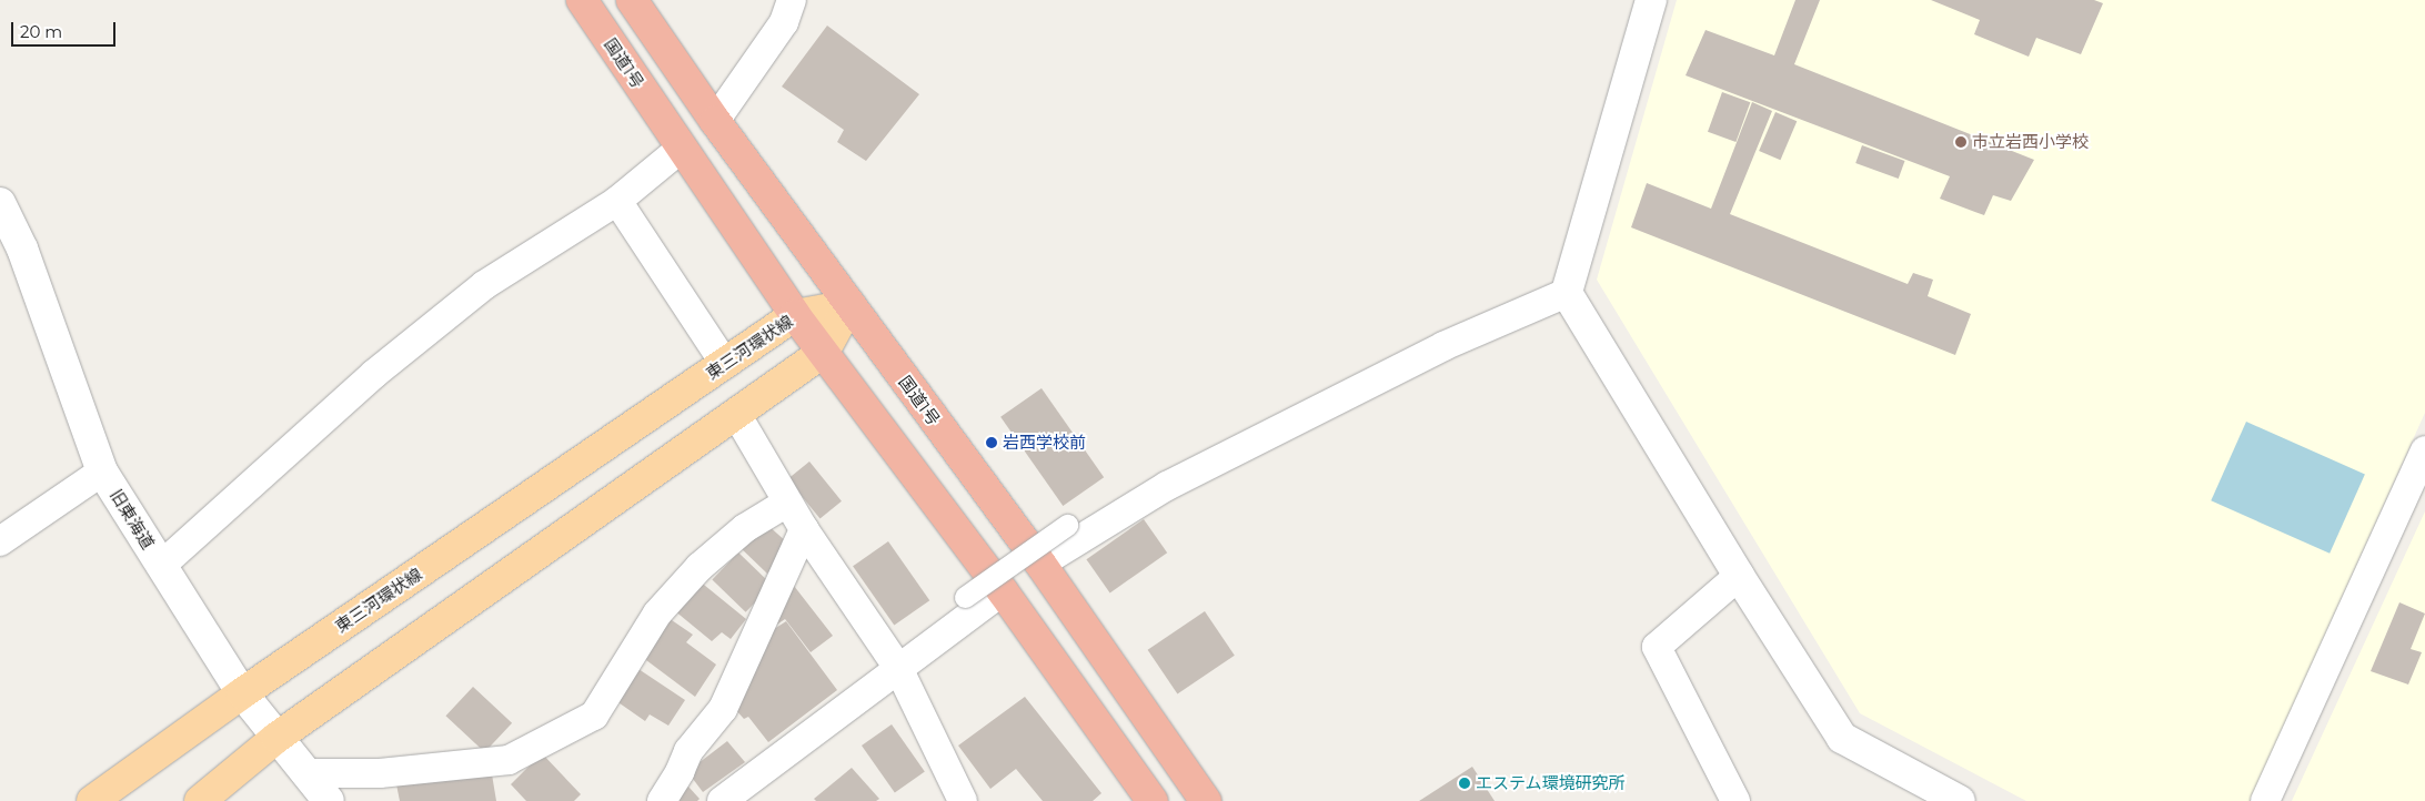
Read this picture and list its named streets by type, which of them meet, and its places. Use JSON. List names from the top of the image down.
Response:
{
  "streets": {
    "highway": ["国道1号"],
    "main road": ["東三河環状線"],
    "street": ["旧東海道"]
  },
  "crossings": [
    ["国道1号", "東三河環状線"],
    ["東三河環状線", "旧東海道"]
  ],
  "places": ["市立岩西小学校", "岩西学校前", "エステム環境研究所"],
  "scale_bar": "20 m"
}
